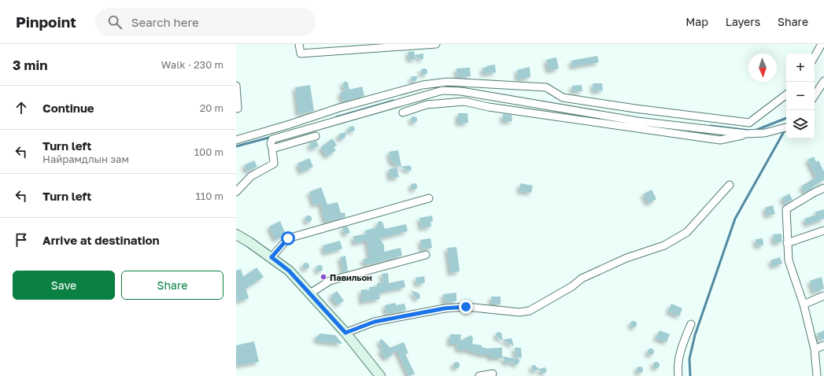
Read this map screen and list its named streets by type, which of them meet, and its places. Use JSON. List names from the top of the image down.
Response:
{
  "places": ["Павильон"],
  "north": "bottom",
  "page": {
    "header": "Pinpoint",
    "search": "Search here",
    "nav": ["Map", "Layers", "Share"],
    "heading": ["3 min", "Walk · 230 m"],
    "map_buttons": ["+", "−"],
    "list": [
      ["Continue", "20 m"],
      ["Turn left", "Найрамдлын зам", "100 m"],
      ["Turn left", "110 m"],
      "Arrive at destination"
    ],
    "buttons": ["Save", "Share"]
  }
}
